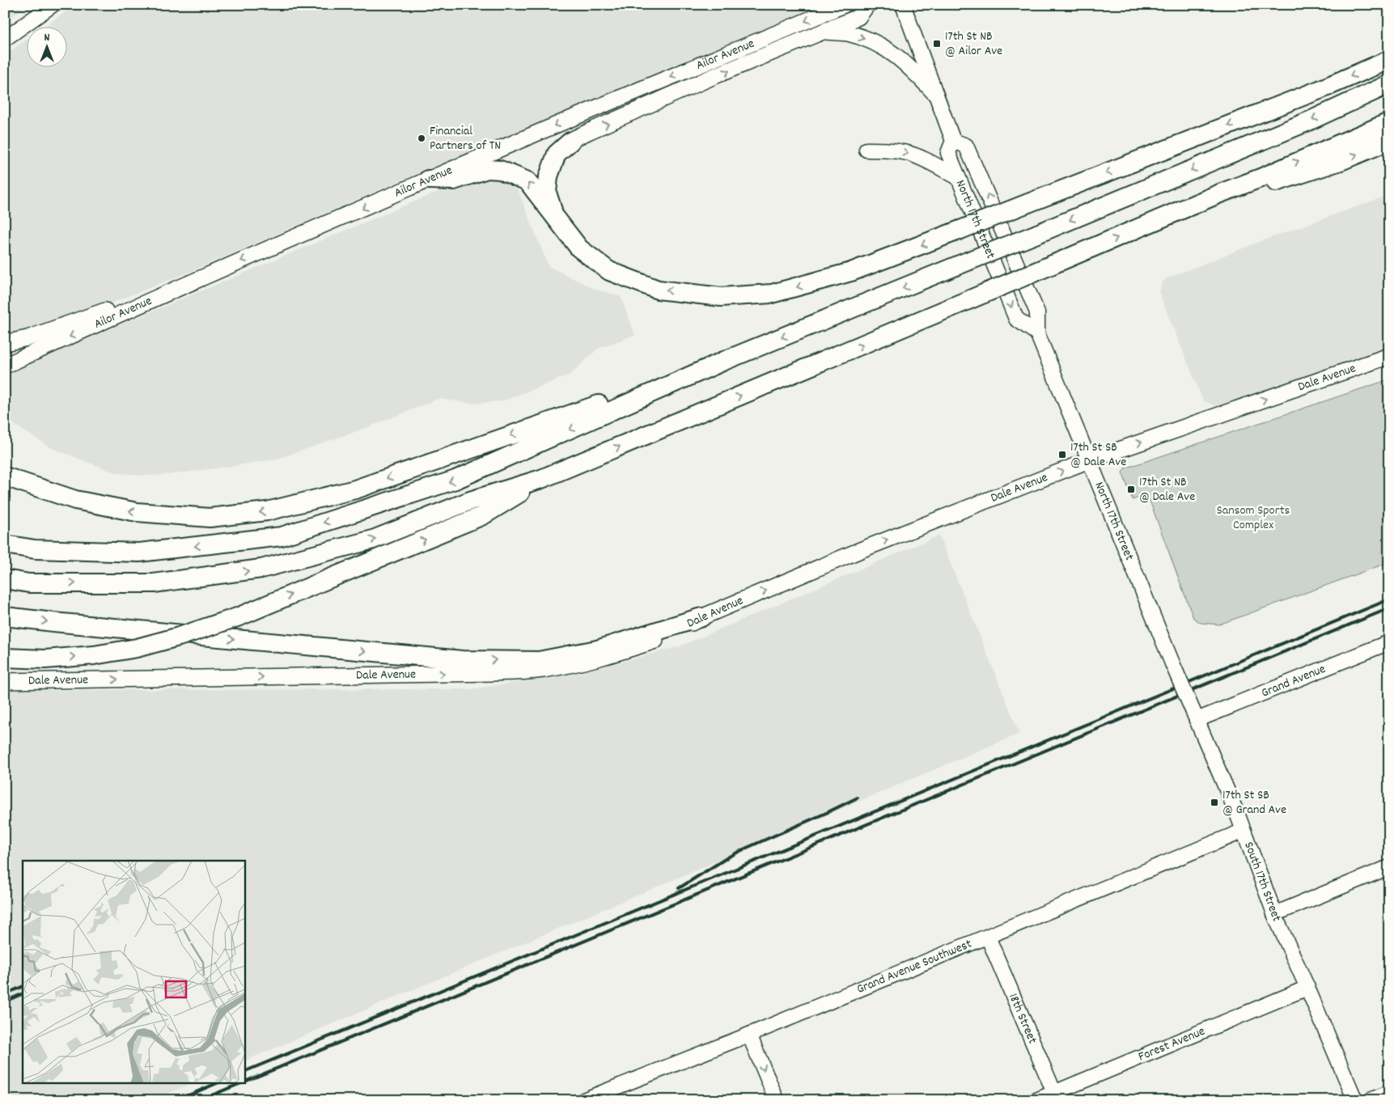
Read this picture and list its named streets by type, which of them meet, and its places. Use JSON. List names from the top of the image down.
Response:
{
  "streets": {
    "main road": ["Ailor Avenue", "Dale Avenue"],
    "street": [
      "North 17th Street",
      "Grand Avenue",
      "South 17th Street",
      "Grand Avenue Southwest",
      "18th Street",
      "Forest Avenue"
    ]
  },
  "crossings": [
    ["North 17th Street", "Dale Avenue"],
    ["North 17th Street", "South 17th Street"],
    ["Grand Avenue", "South 17th Street"],
    ["South 17th Street", "Grand Avenue Southwest"],
    ["South 17th Street", "Forest Avenue"],
    ["Grand Avenue Southwest", "18th Street"],
    ["18th Street", "Forest Avenue"]
  ],
  "one_way": ["Dale Avenue"],
  "parks": ["Sansom Sports Complex"],
  "places": {
    "transit": [
      "17th St NB @ Ailor Ave",
      "17th St SB @ Dale Ave",
      "17th St NB @ Dale Ave",
      "17th St SB @ Grand Ave"
    ],
    "other": ["Financial Partners of TN"]
  },
  "north": "top"
}
